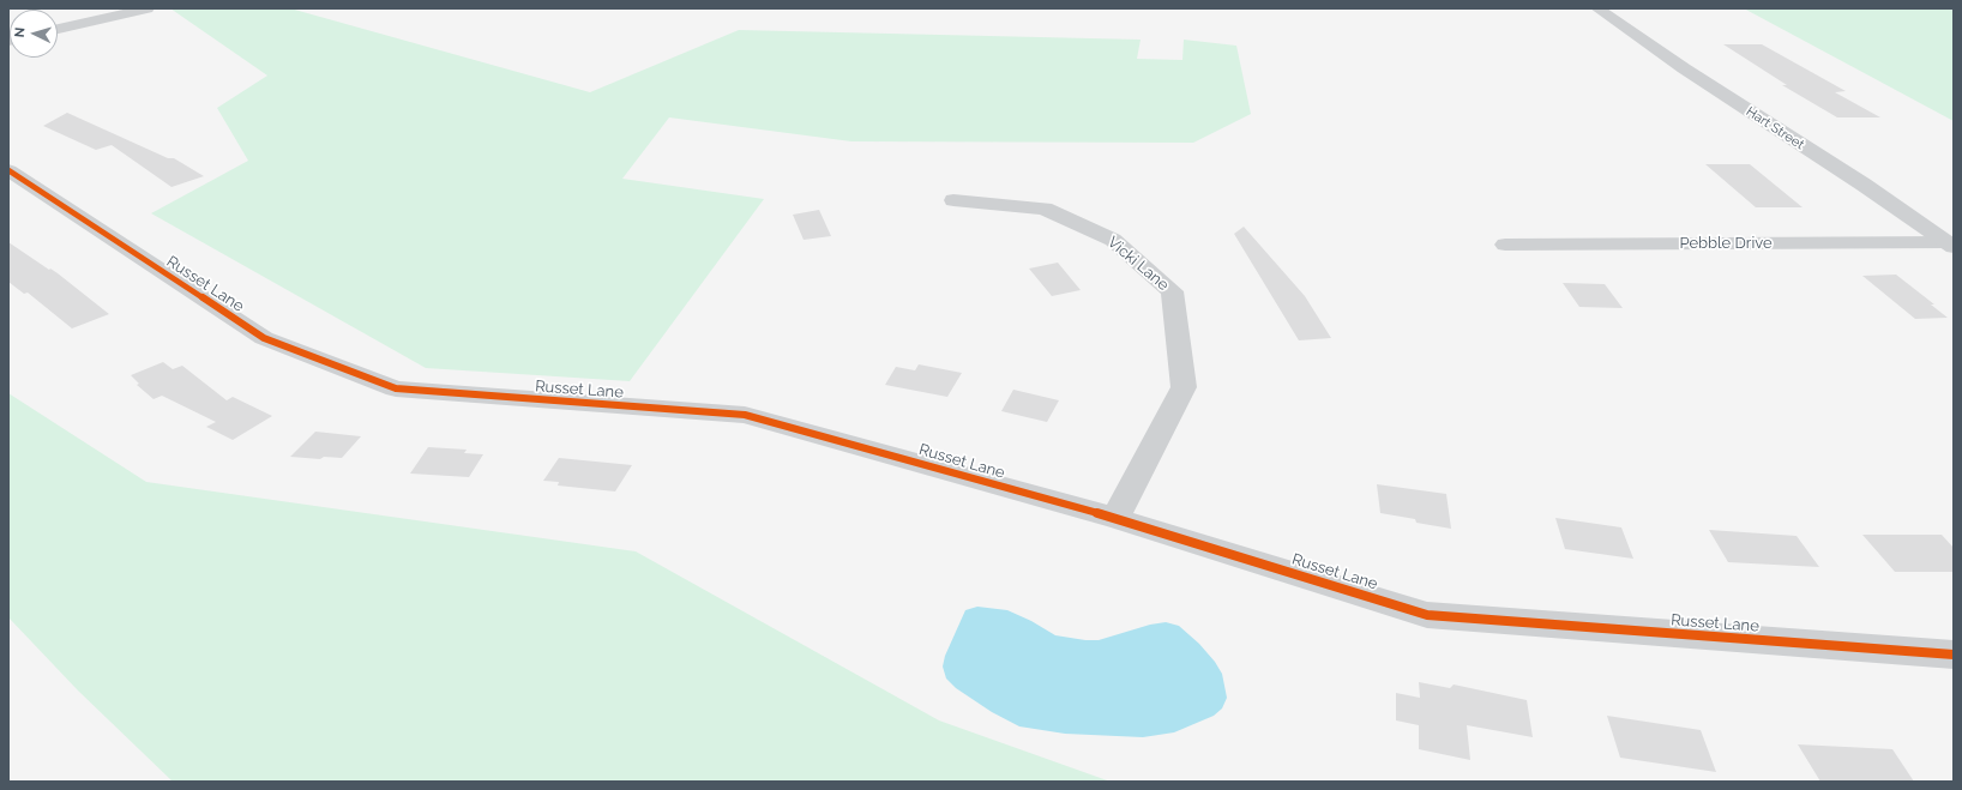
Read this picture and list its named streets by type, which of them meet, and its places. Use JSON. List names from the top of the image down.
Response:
{
  "streets": {
    "street": [
      "Hart Street",
      "Pebble Drive",
      "Vicki Lane",
      "Russet Lane"
    ]
  },
  "crossings": [
    ["Hart Street", "Pebble Drive"],
    ["Vicki Lane", "Russet Lane"]
  ],
  "north": "left"
}
